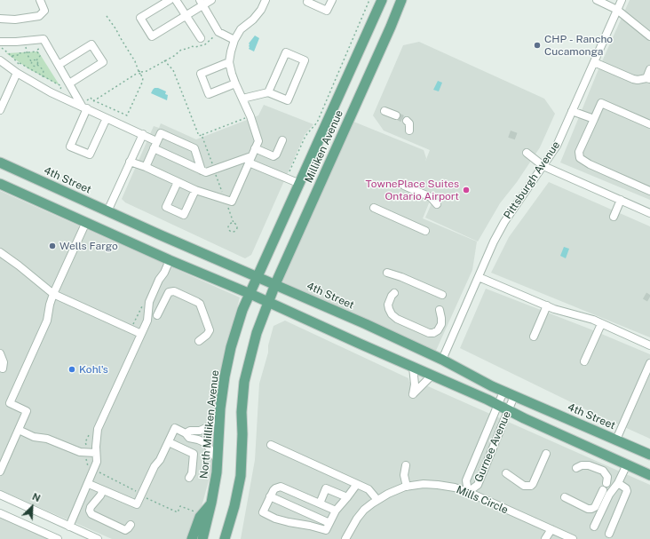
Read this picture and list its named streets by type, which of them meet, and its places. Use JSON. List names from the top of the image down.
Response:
{
  "streets": {
    "main road": ["Milliken Avenue", "4th Street", "North Milliken Avenue"],
    "street": ["Pittsburgh Avenue", "Gurnee Avenue", "Mills Circle"]
  },
  "crossings": [
    ["Milliken Avenue", "4th Street"],
    ["Milliken Avenue", "North Milliken Avenue"],
    ["4th Street", "Pittsburgh Avenue"],
    ["4th Street", "Gurnee Avenue"],
    ["Gurnee Avenue", "Mills Circle"]
  ],
  "places": [
    "CHP - Rancho Cucamonga",
    "TownePlace Suites Ontario Airport",
    "Wells Fargo",
    "Kohl's"
  ],
  "north": "top right"
}
